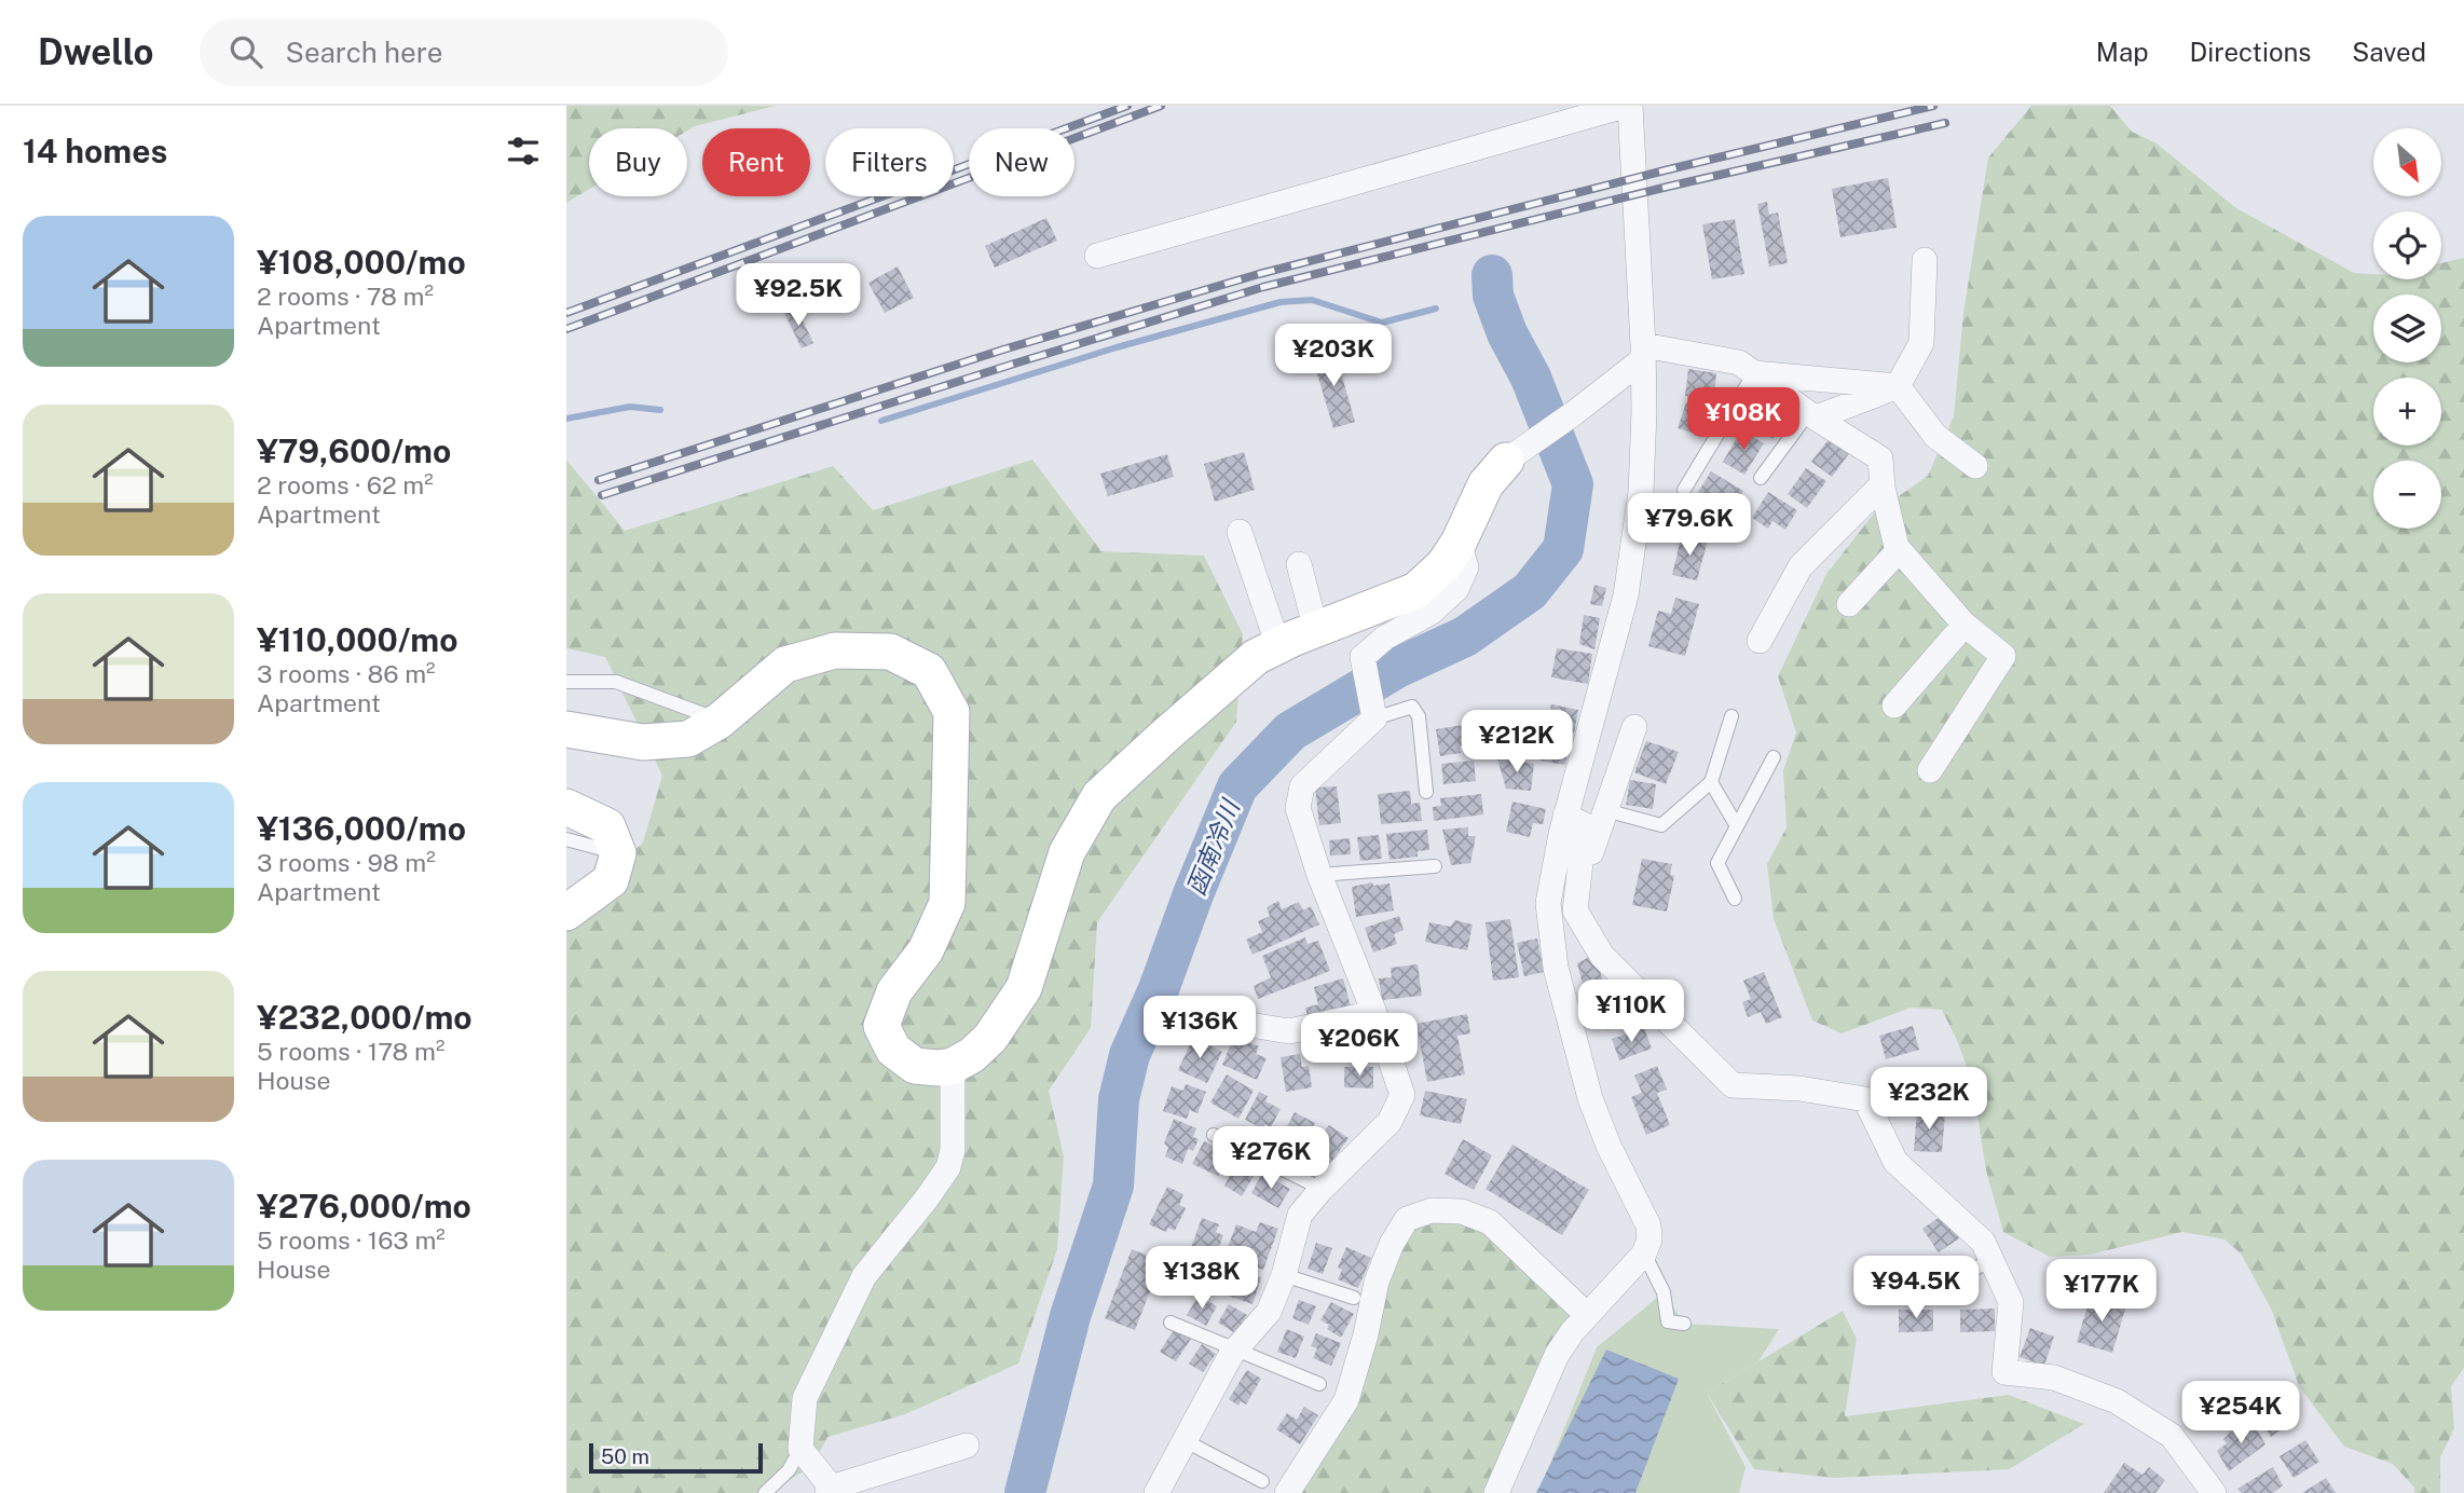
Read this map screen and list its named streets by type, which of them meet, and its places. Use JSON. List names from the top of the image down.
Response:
{
  "water": ["函南冷川"],
  "scale_bar": "50 m",
  "north": "bottom right",
  "page": {
    "header": "Dwello",
    "search": "Search here",
    "nav": ["Map", "Directions", "Saved"],
    "heading": "14 homes",
    "map_buttons": ["+", "−"],
    "chip": [
      "Buy",
      "Rent",
      "Filters",
      "New"
    ],
    "list": [
      {
        "name": "¥108,000/mo",
        "note": "2 rooms · 78 m² · Apartment"
      },
      {
        "name": "¥79,600/mo",
        "note": "2 rooms · 62 m² · Apartment"
      },
      {
        "name": "¥110,000/mo",
        "note": "3 rooms · 86 m² · Apartment"
      },
      {
        "name": "¥136,000/mo",
        "note": "3 rooms · 98 m² · Apartment"
      },
      {
        "name": "¥232,000/mo",
        "note": "5 rooms · 178 m² · House"
      },
      {
        "name": "¥276,000/mo",
        "note": "5 rooms · 163 m² · House"
      }
    ],
    "price": [
      "¥92.5K",
      "¥203K",
      "¥108K",
      "¥79.6K",
      "¥212K",
      "¥110K",
      "¥136K",
      "¥206K",
      "¥232K",
      "¥276K",
      "¥138K",
      "¥94.5K",
      "¥177K",
      "¥254K"
    ],
    "scale": "50 m"
  }
}
